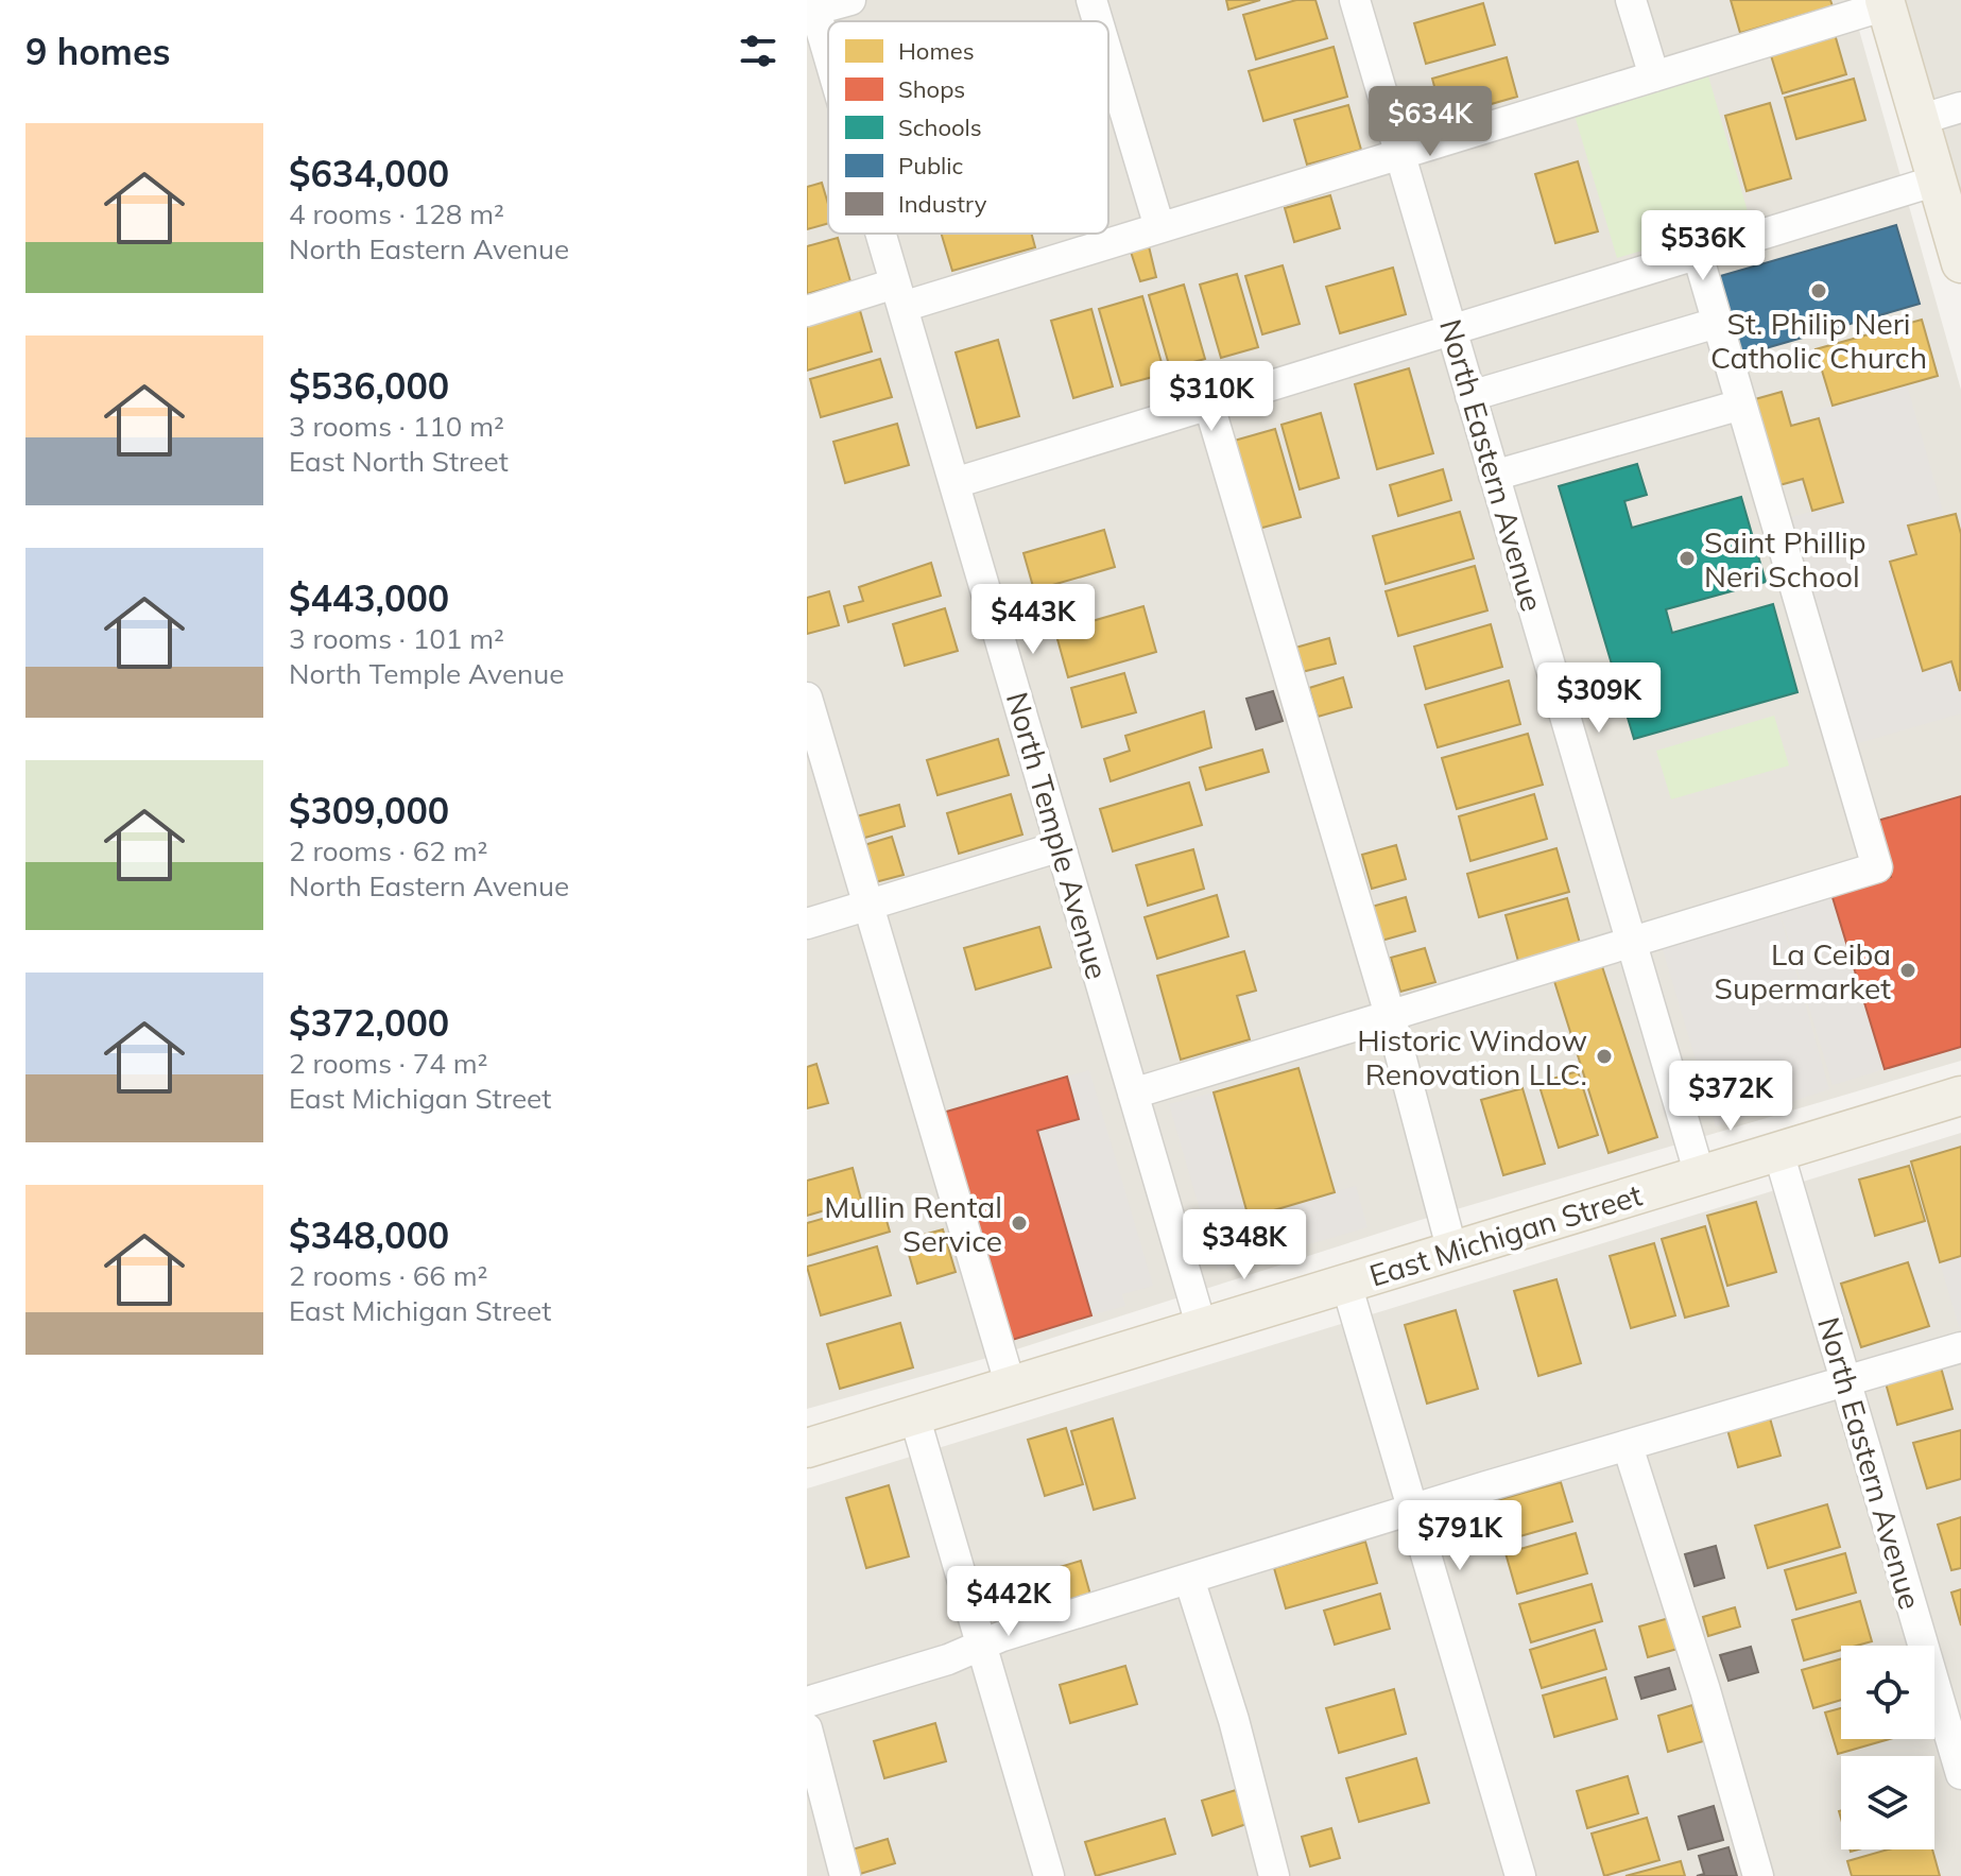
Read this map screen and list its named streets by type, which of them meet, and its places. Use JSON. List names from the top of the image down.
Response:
{
  "streets": {
    "main road": ["East Michigan Street"],
    "street": ["North Eastern Avenue", "North Temple Avenue"]
  },
  "crossings": [
    ["North Eastern Avenue", "East Michigan Street"],
    ["North Temple Avenue", "East Michigan Street"]
  ],
  "places": [
    "St. Philip Neri Catholic Church",
    "Saint Phillip Neri School",
    "La Ceiba Supermarket",
    "Historic Window Renovation LLC.",
    "Mullin Rental Service"
  ],
  "legend": [
    "Homes",
    "Shops",
    "Schools",
    "Public",
    "Industry"
  ],
  "page": {
    "heading": "9 homes",
    "price": [
      "$634K",
      "$536K",
      "$310K",
      "$443K",
      "$309K",
      "$372K",
      "$348K",
      "$791K",
      "$442K"
    ],
    "list": [
      {
        "name": "$634,000",
        "note": "4 rooms · 128 m² · North Eastern Avenue"
      },
      {
        "name": "$536,000",
        "note": "3 rooms · 110 m² · East North Street"
      },
      {
        "name": "$443,000",
        "note": "3 rooms · 101 m² · North Temple Avenue"
      },
      {
        "name": "$309,000",
        "note": "2 rooms · 62 m² · North Eastern Avenue"
      },
      {
        "name": "$372,000",
        "note": "2 rooms · 74 m² · East Michigan Street"
      },
      {
        "name": "$348,000",
        "note": "2 rooms · 66 m² · East Michigan Street"
      }
    ]
  }
}
